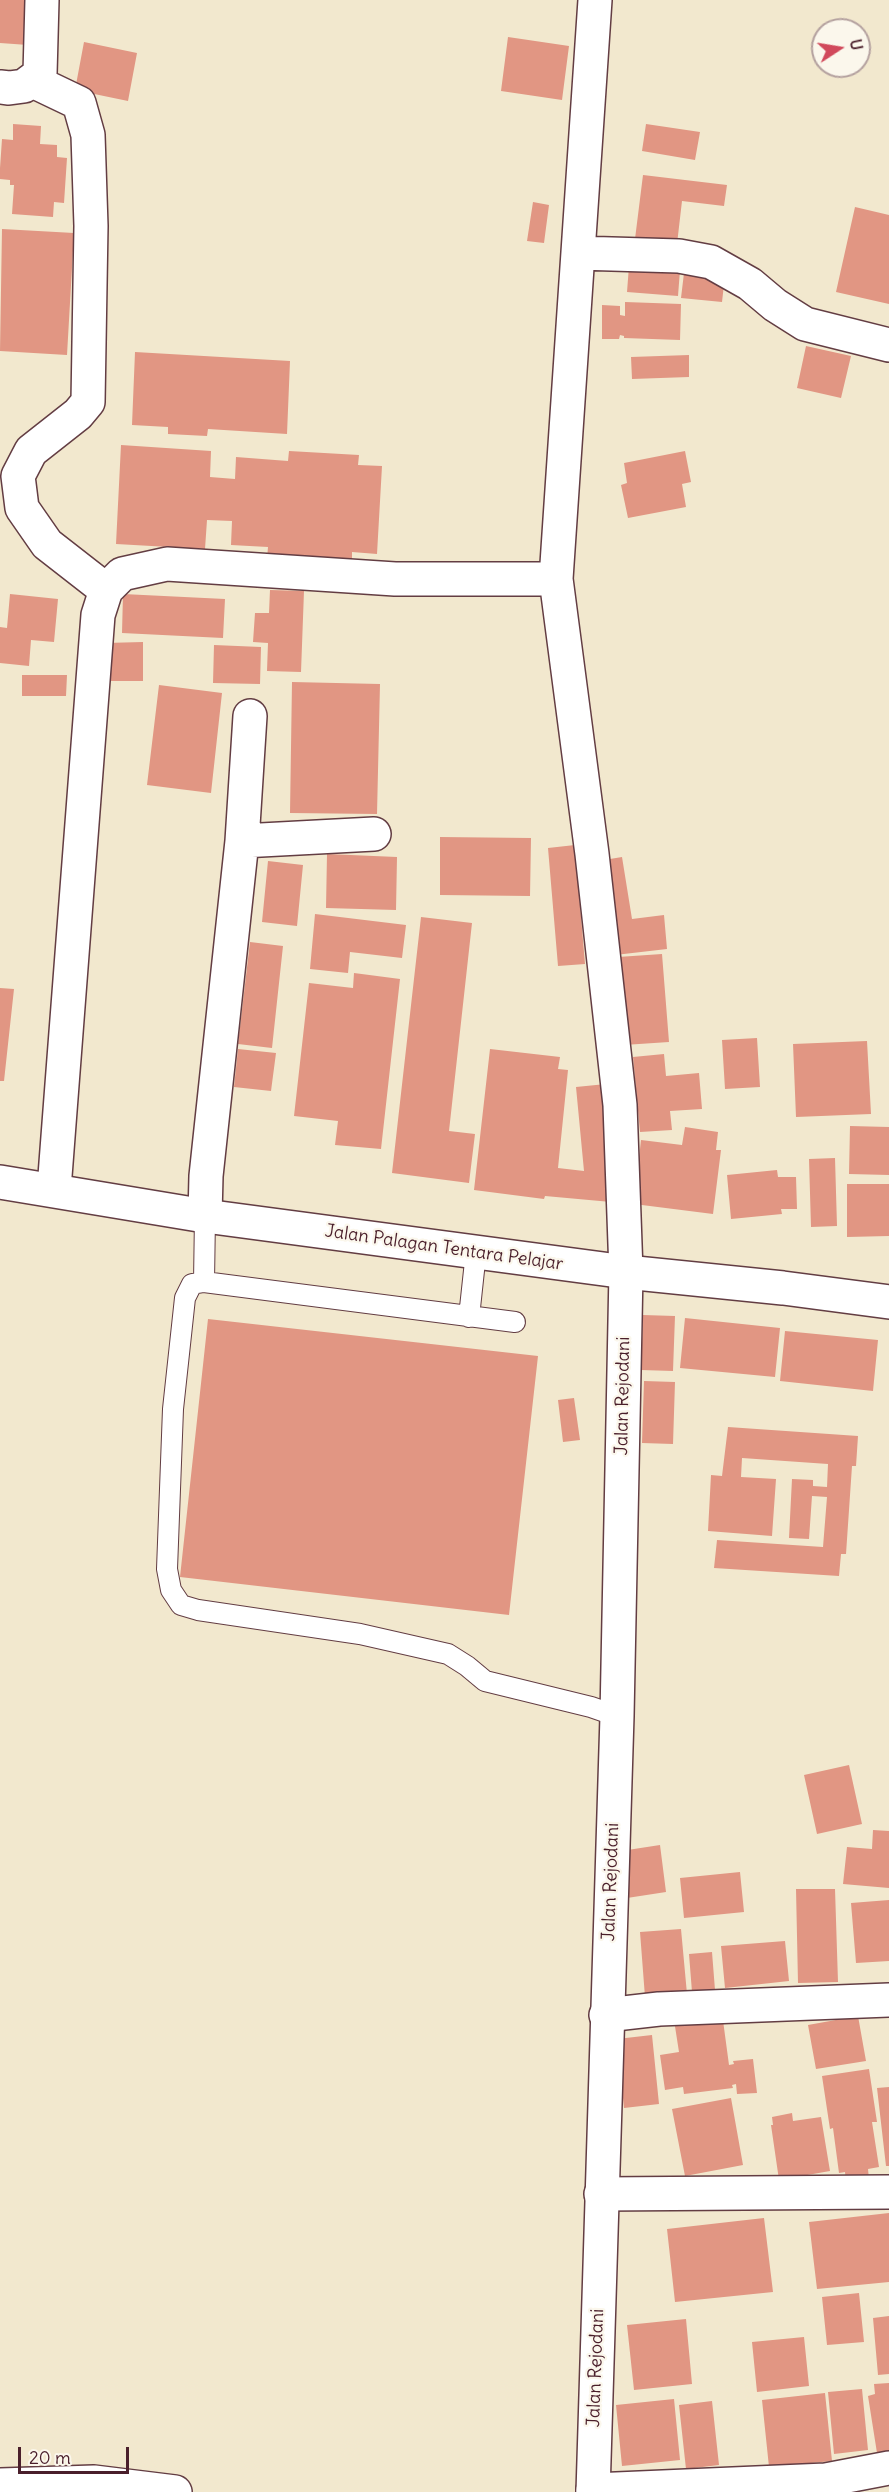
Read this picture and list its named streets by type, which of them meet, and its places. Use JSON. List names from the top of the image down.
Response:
{
  "streets": {
    "street": ["Jalan Palagan Tentara Pelajar", "Jalan Rejodani"]
  },
  "crossings": [
    ["Jalan Palagan Tentara Pelajar", "Jalan Rejodani"]
  ],
  "scale_bar": "20 m",
  "north": "right"
}
